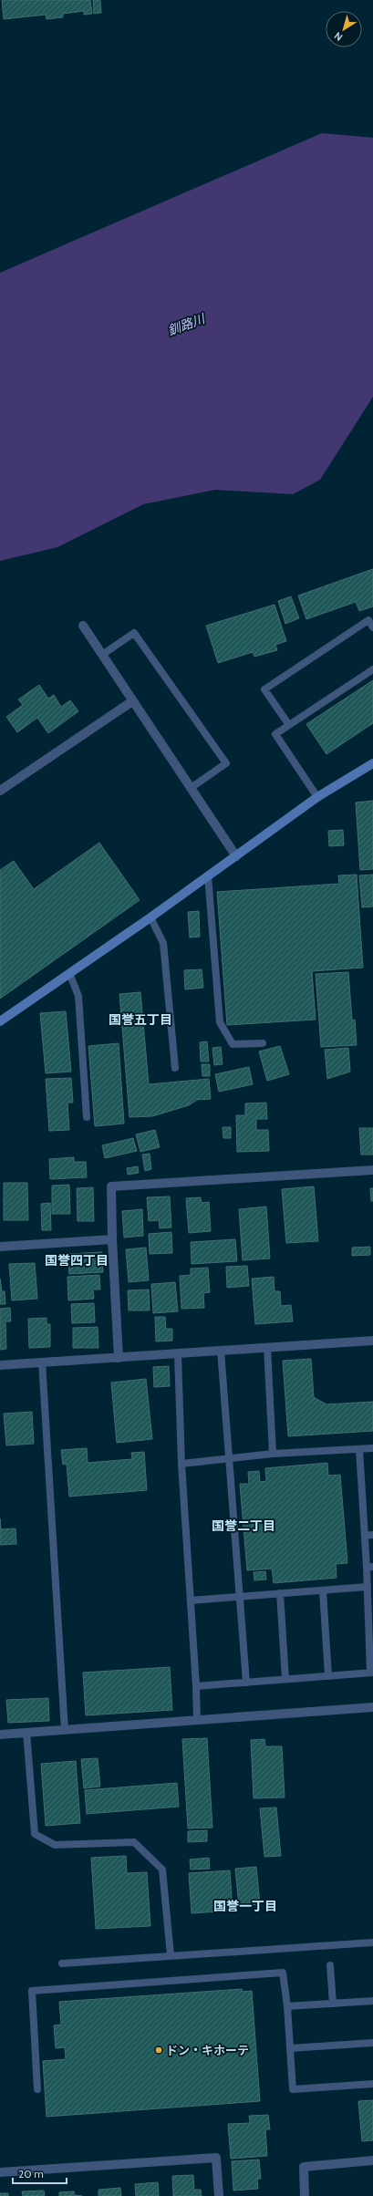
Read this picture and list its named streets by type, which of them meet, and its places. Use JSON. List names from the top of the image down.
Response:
{
  "districts": [
    "国誉五丁目",
    "国誉四丁目",
    "国誉二丁目",
    "国誉一丁目"
  ],
  "water": ["釧路川"],
  "places": ["ドン・キホーテ"],
  "scale_bar": "20 m",
  "north": "bottom left"
}
